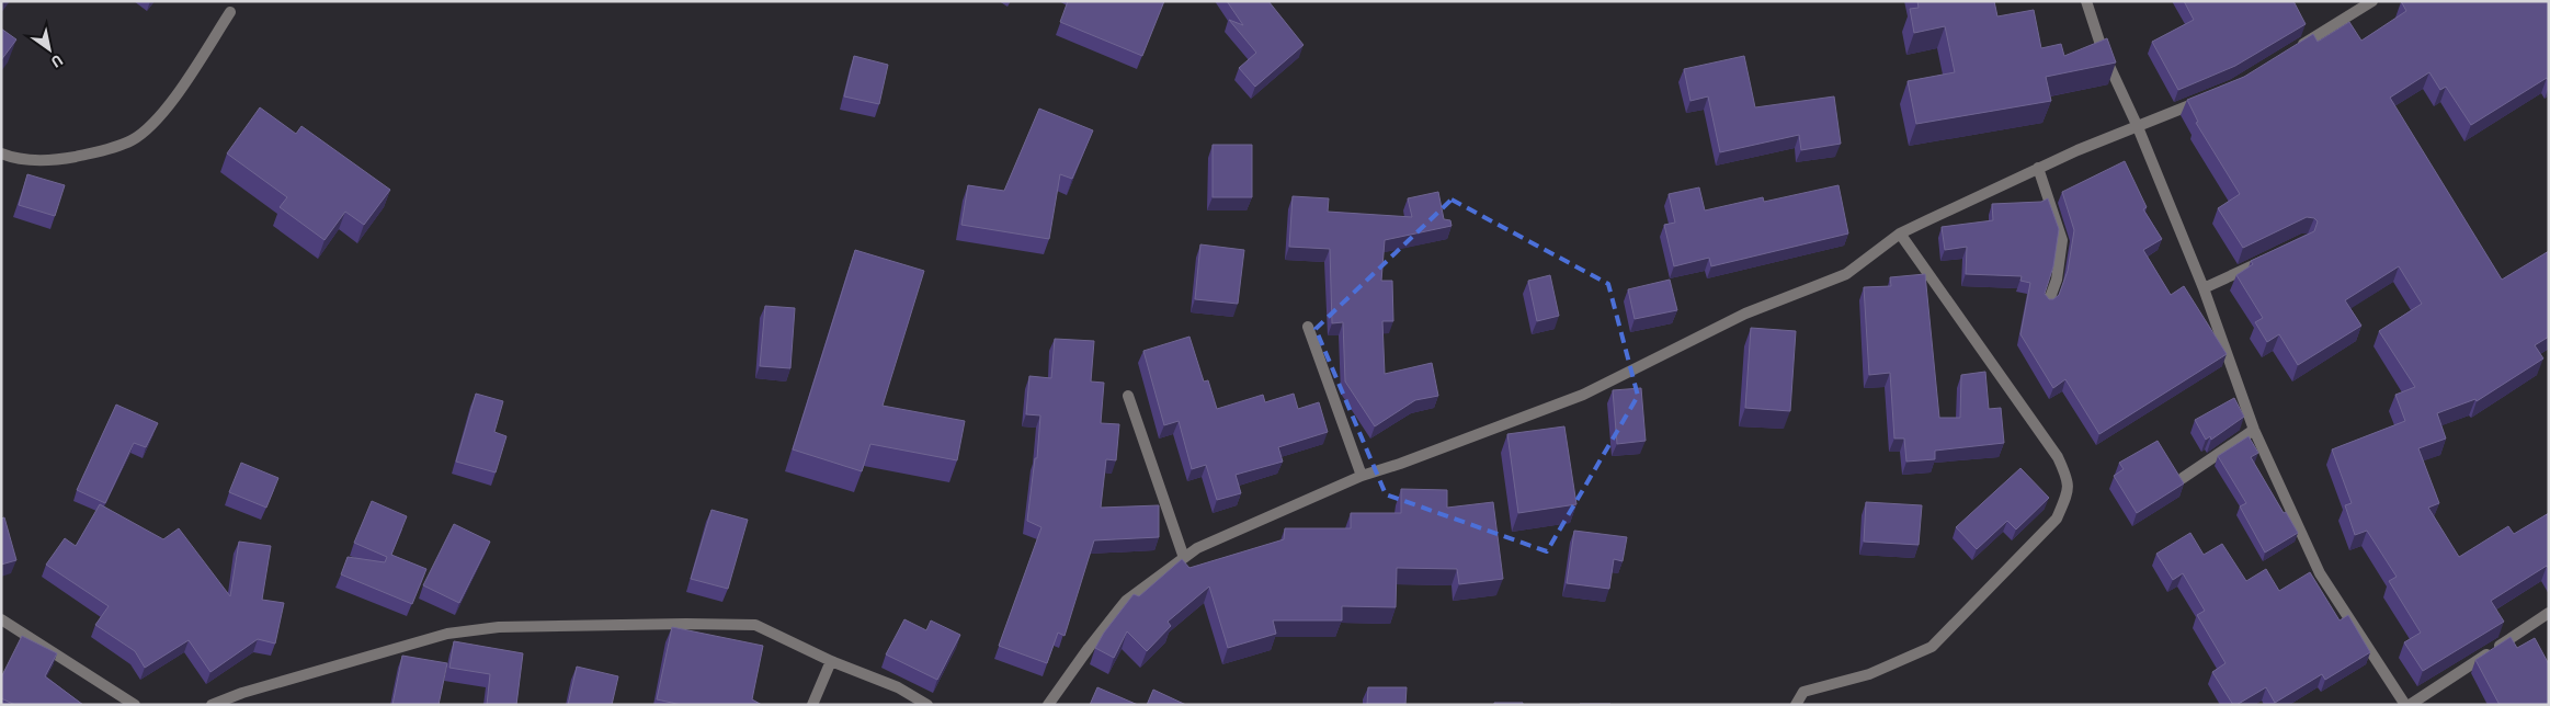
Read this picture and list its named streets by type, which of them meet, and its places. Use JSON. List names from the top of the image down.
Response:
{
  "north": "bottom right"
}
